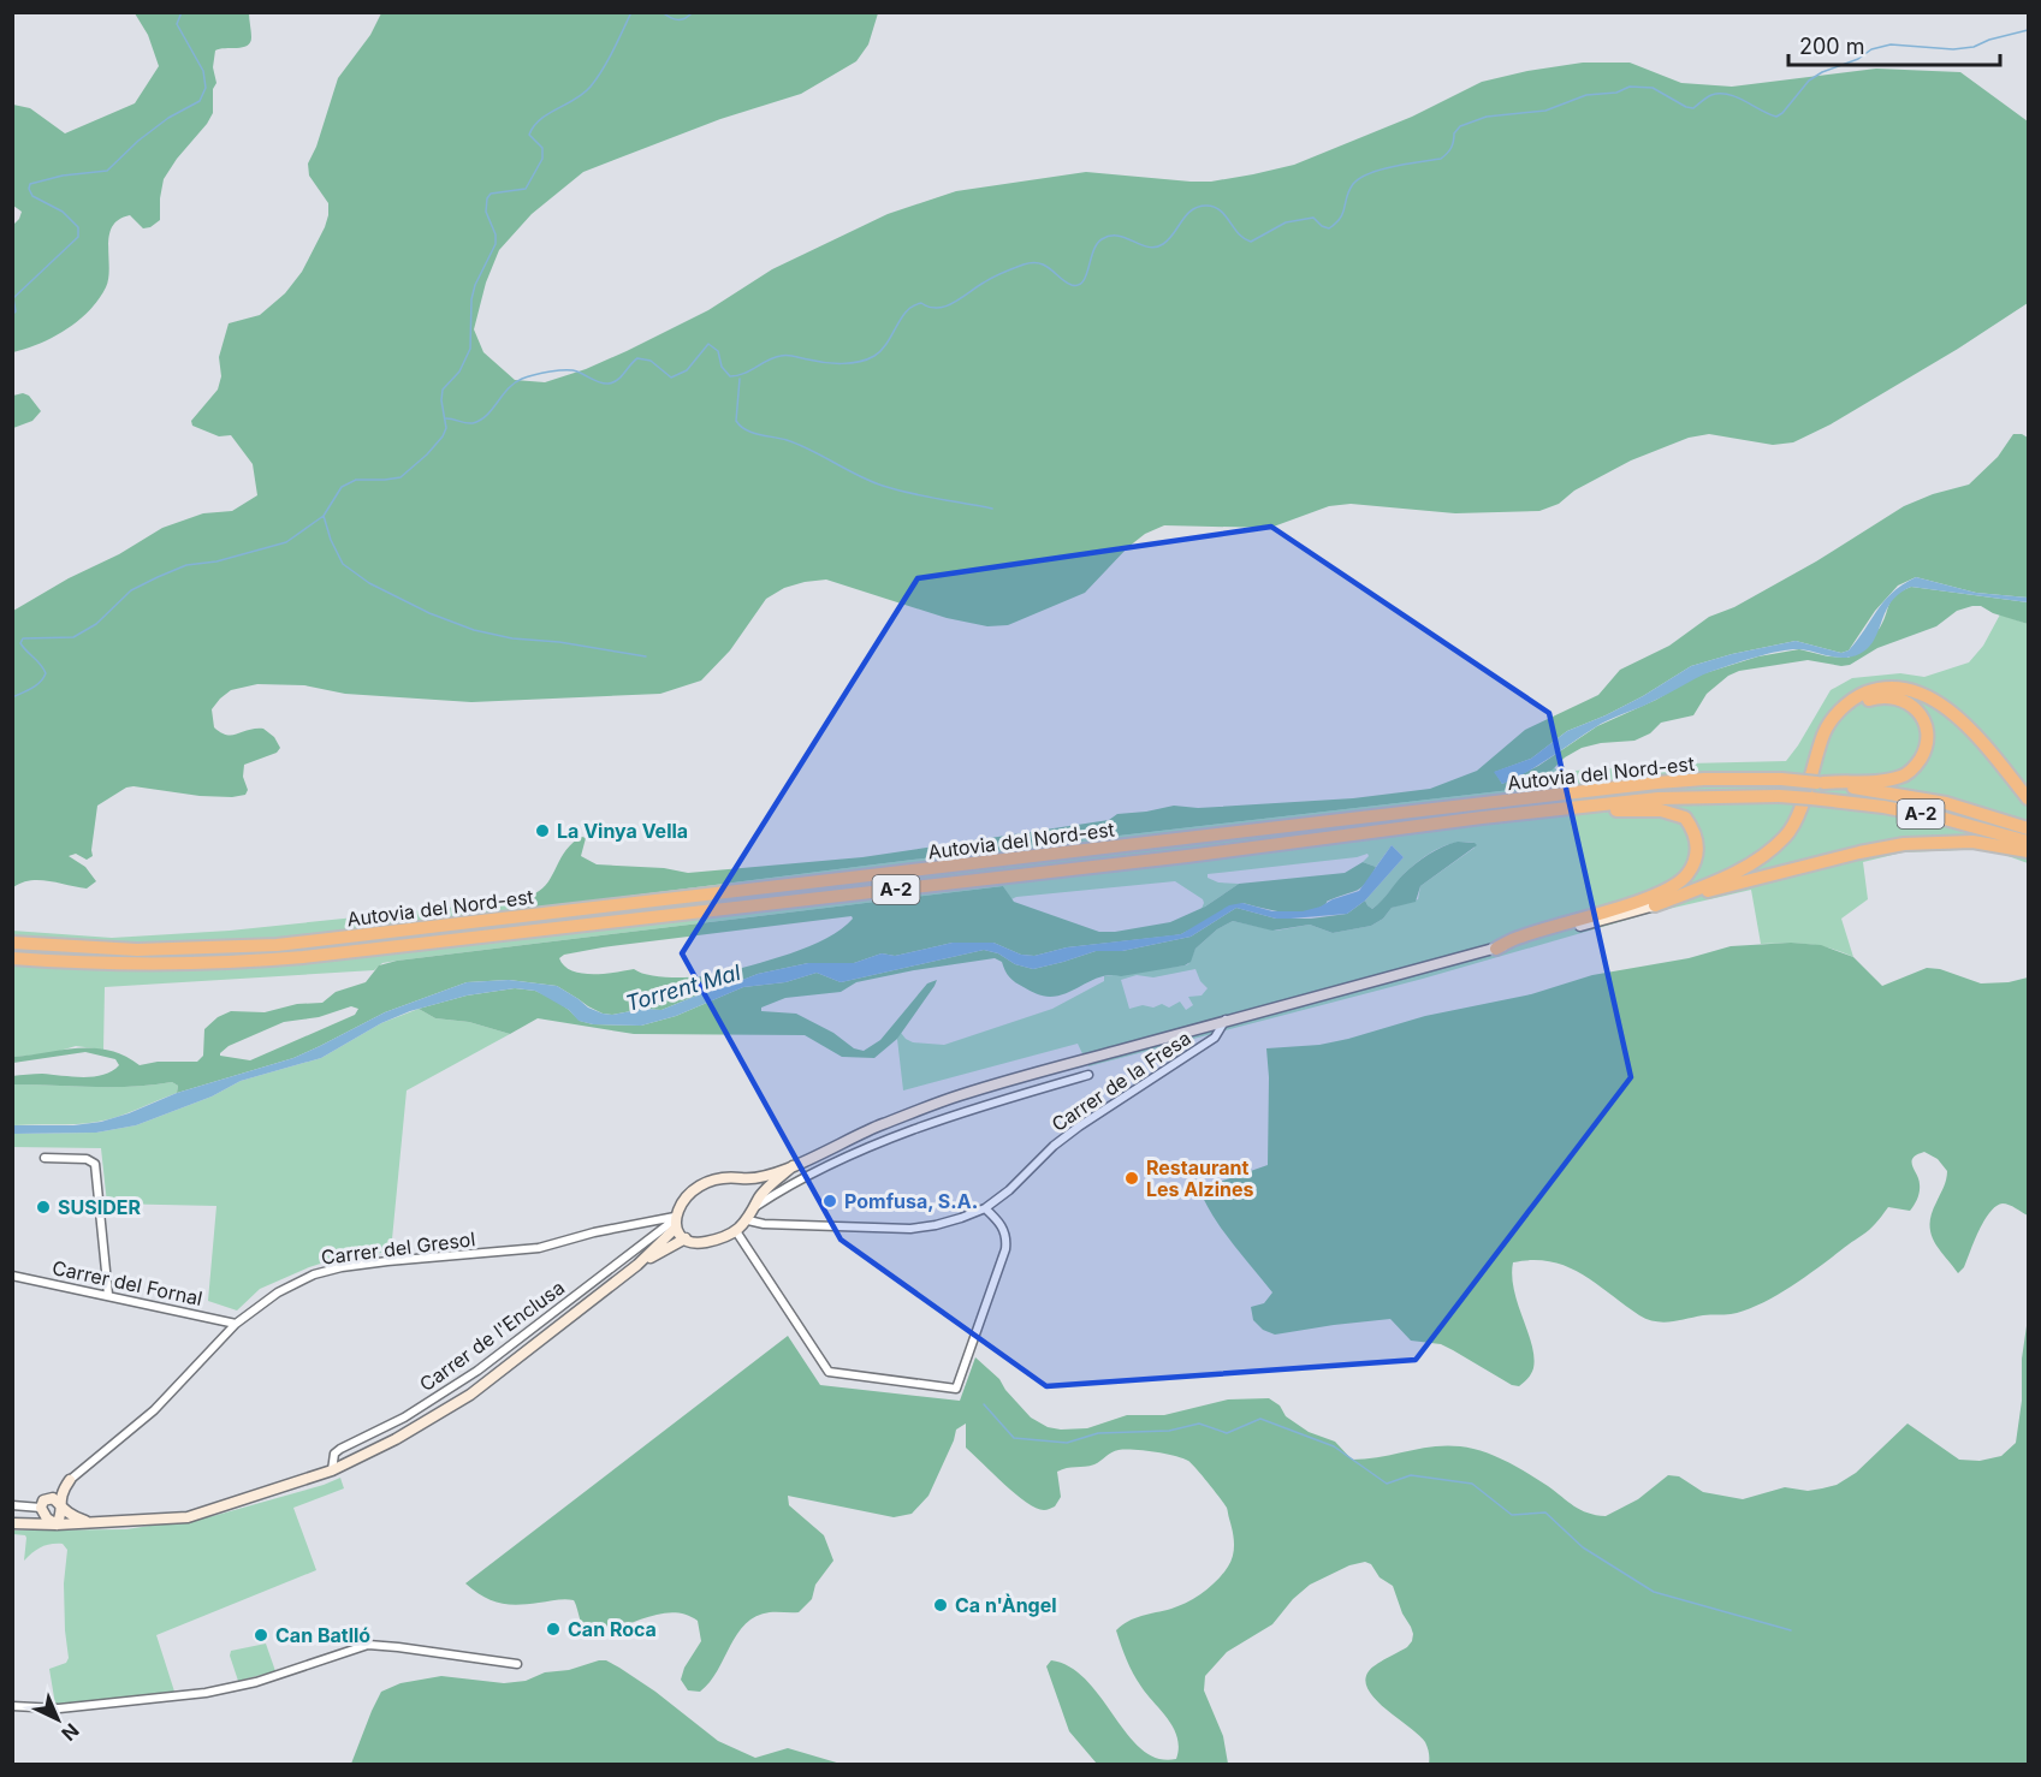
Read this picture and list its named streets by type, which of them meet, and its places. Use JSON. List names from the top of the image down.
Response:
{
  "streets": {
    "highway": ["Autovia del Nord-est", "A-2"],
    "street": [
      "Carrer de la Fresa",
      "Carrer del Gresol",
      "Carrer del Fornal",
      "Carrer de l'Enclusa"
    ]
  },
  "crossings": [
    ["Carrer de la Fresa", "Carrer del Gresol"],
    ["Carrer de la Fresa", "Carrer de l'Enclusa"],
    ["Carrer del Gresol", "Carrer del Fornal"],
    ["Carrer del Gresol", "Carrer de l'Enclusa"]
  ],
  "water": ["Torrent Mal"],
  "places": [
    "La Vinya Vella",
    "Restaurant Les Alzines",
    "Pomfusa, S.A.",
    "SUSIDER",
    "Ca n'Àngel",
    "Can Roca",
    "Can Batlló"
  ],
  "scale_bar": "200 m",
  "north": "bottom right"
}
